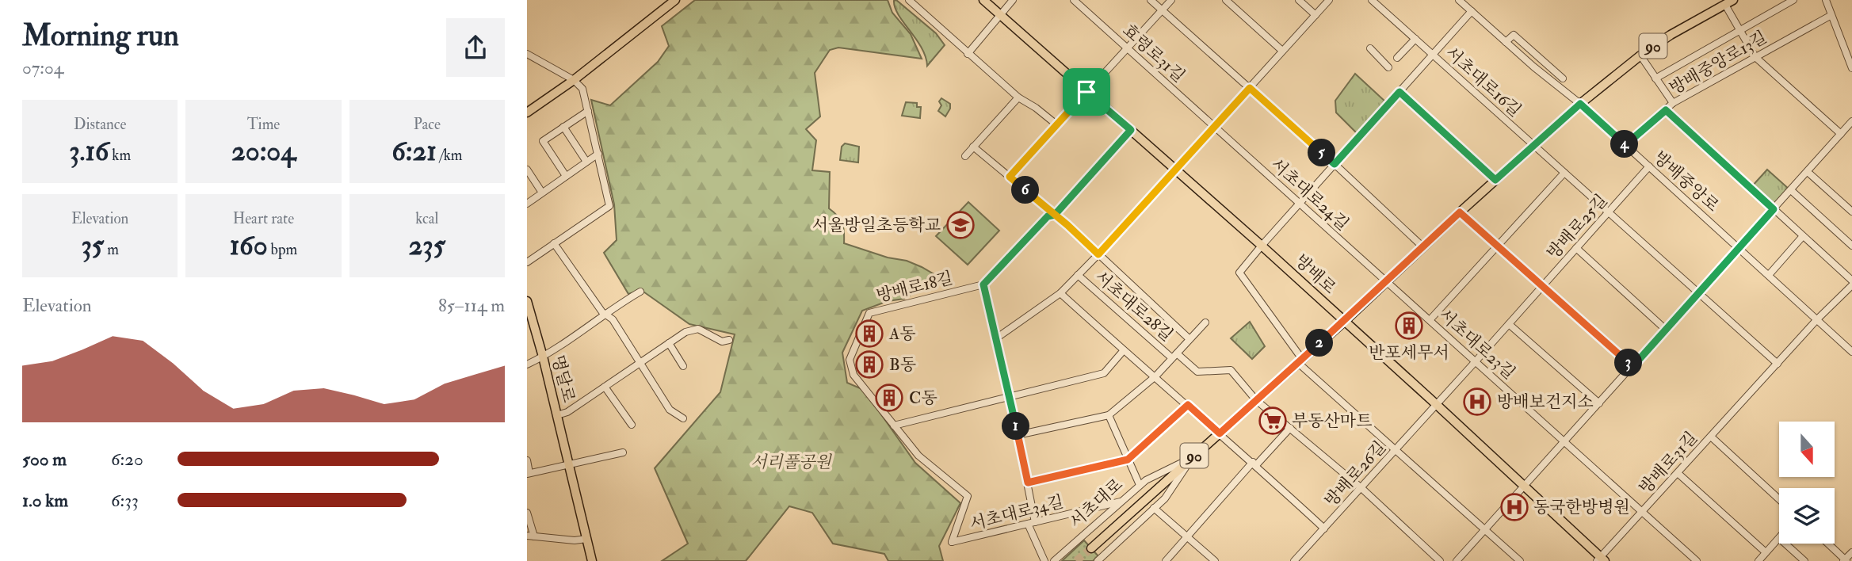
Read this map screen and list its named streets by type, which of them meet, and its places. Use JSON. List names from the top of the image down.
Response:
{
  "streets": {
    "main road": [
      "90",
      "방배로",
      "명달로",
      "서초대로"
    ],
    "street": [
      "효령로31길",
      "방배중앙로13길",
      "서초대로16길",
      "방배중앙로",
      "서초대로24길",
      "방배로25길",
      "방배로18길",
      "서초대로28길",
      "서초대로23길",
      "방배로31길",
      "방배로26길",
      "서초대로34길"
    ]
  },
  "crossings": [
    ["효령로31길", "서초대로24길"],
    ["방배중앙로13길", "방배중앙로"],
    ["서초대로16길", "방배로25길"],
    ["서초대로16길", "방배로31길"],
    ["서초대로16길", "서초대로"],
    ["방배중앙로", "방배로25길"],
    ["방배중앙로", "서초대로"],
    ["서초대로24길", "서초대로23길"],
    ["서초대로24길", "서초대로"],
    ["방배로25길", "방배로"],
    ["방배로25길", "서초대로23길"],
    ["방배로25길", "방배로26길"],
    ["방배로", "방배로31길"],
    ["방배로", "방배로26길"],
    ["방배로", "서초대로"],
    ["방배로18길", "서초대로34길"],
    ["서초대로28길", "서초대로"],
    ["서초대로23길", "방배로31길"],
    ["서초대로23길", "서초대로"],
    ["서초대로", "서초대로34길"]
  ],
  "parks": ["서리풀공원"],
  "places": {
    "school or university": ["서울방일초등학교"],
    "building": [
      "반포세무서",
      "A동",
      "B동",
      "C동"
    ],
    "hospital": ["방배보건지소", "동국한방병원"],
    "supermarket": ["부동산마트"]
  },
  "north": "bottom",
  "page": {
    "heading": ["Morning run", "07:04"],
    "stats": [
      ["Distance", "3.16 km"],
      ["Time", "20:04"],
      ["Pace", "6:21 /km"],
      ["Elevation", "35 m"],
      ["Heart rate", "160 bpm"],
      ["kcal", "235"]
    ],
    "pins": [
      "4",
      "5",
      "6",
      "2",
      "3",
      "1"
    ],
    "chart": ["Elevation", "85–114 m"],
    "list": [
      {
        "name": "500 m",
        "note": "6:20"
      },
      {
        "name": "1.0 km",
        "note": "6:33"
      }
    ]
  }
}
